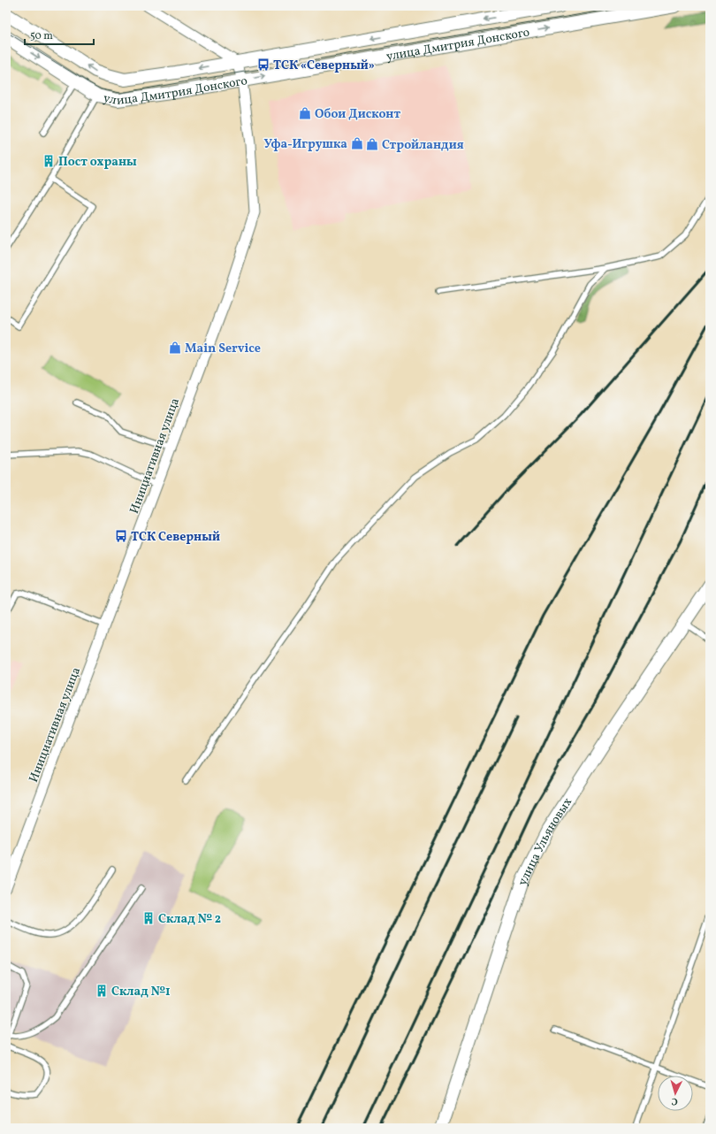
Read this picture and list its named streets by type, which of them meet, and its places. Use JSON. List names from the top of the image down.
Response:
{
  "streets": {
    "street": ["улица Дмитрия Донского", "Инициативная улица", "улица Ульяновых"]
  },
  "crossings": [
    ["улица Дмитрия Донского", "Инициативная улица"]
  ],
  "places": {
    "bus stop": ["ТСК «Северный»", "ТСК Северный"],
    "shop": [
      "Обои Дисконт",
      "Уфа-Игрушка",
      "Стройландия",
      "Main Service"
    ],
    "building": ["Пост охраны", "Склад № 2", "Склад №1"]
  },
  "scale_bar": "50 m",
  "north": "bottom"
}
